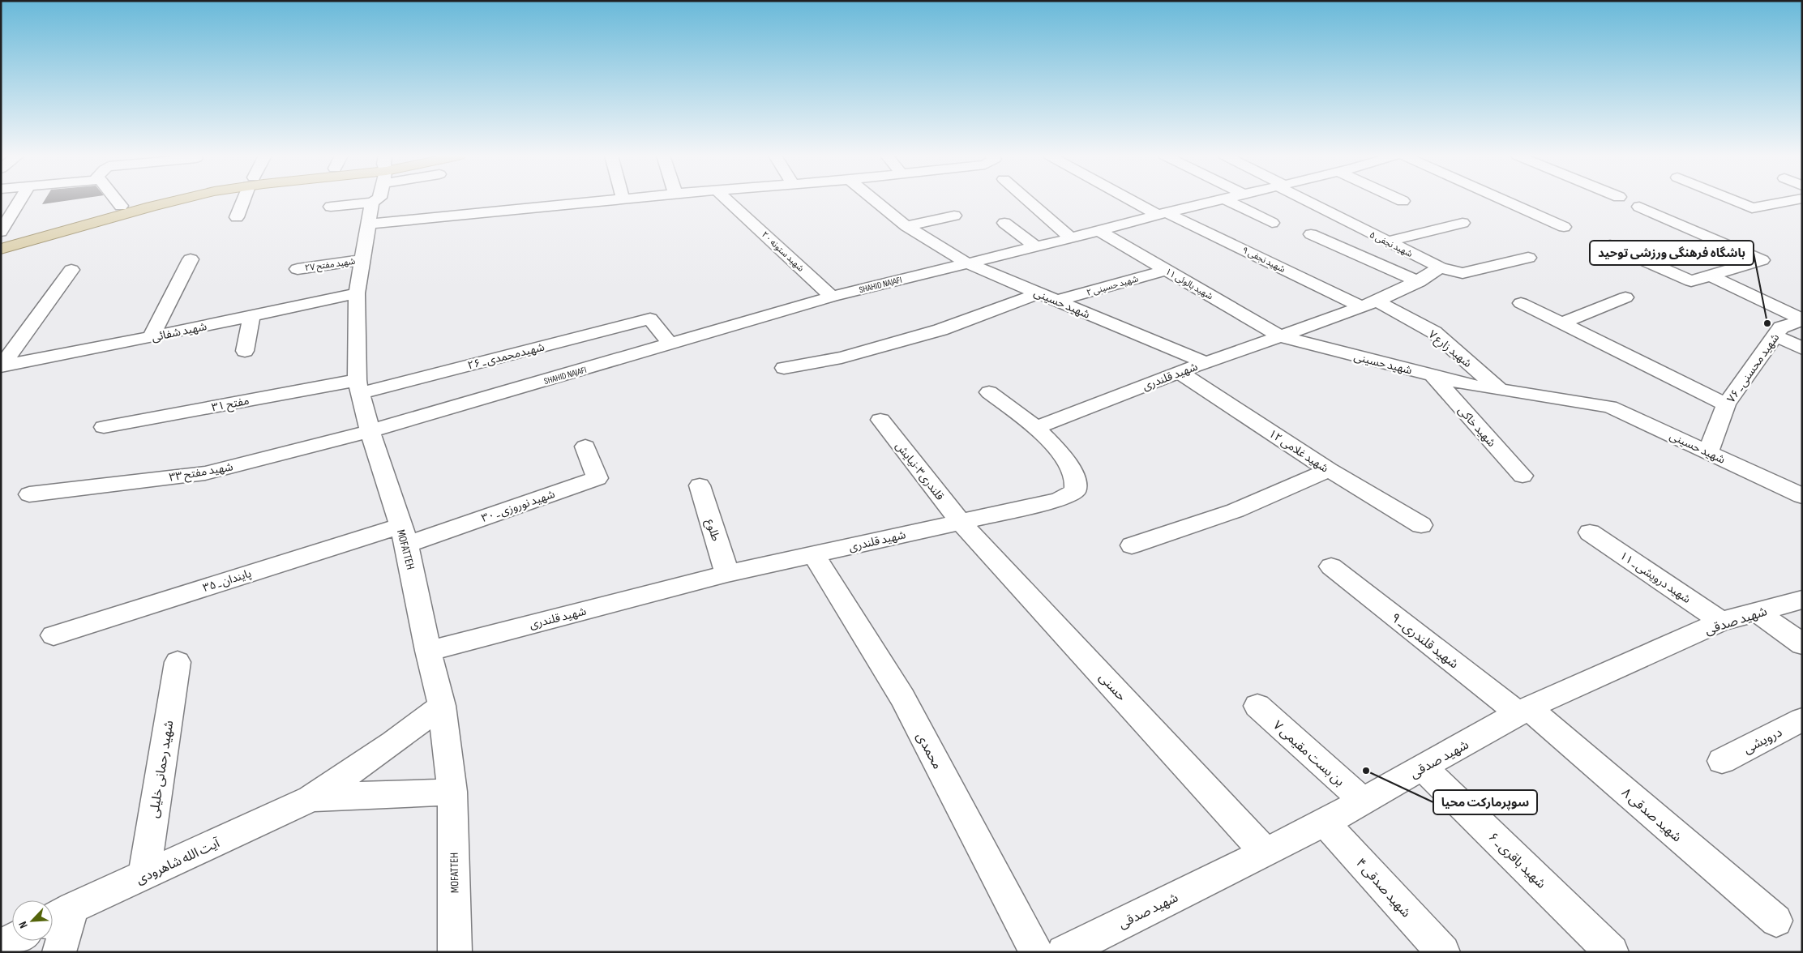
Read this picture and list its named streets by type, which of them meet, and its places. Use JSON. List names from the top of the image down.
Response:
{
  "streets": {
    "street": [
      "شهید نجفی ۵",
      "شهید ستونه ۲۰",
      "شهید نجفی ۹",
      "شهید مفتح ۲۷",
      "شهید بالوئی ۱۱",
      "SHAHID NAJAFI",
      "شهید حسینی ۲",
      "شهید حسینی",
      "شهید شفائی",
      "شهید زارع ۷",
      "شهیدمحمدی ـ ۲۶",
      "شهید محسنی ـ ۷۶",
      "شهید قلندری",
      "مفتح ۳۱",
      "شهید خاکی",
      "شهید غلامی ۱۲",
      "قلندری۳-نیایش",
      "شهید مفتح ۳۳",
      "شهید نوروزی ـ ۳۰",
      "طلوع",
      "MOFATTEH",
      "شهید درویشی ـ ۱۱",
      "پایندان ـ ۳۵",
      "شهید صدقی",
      "شهید قلندری ـ ۹",
      "حسنی",
      "درویشی",
      "محمدی",
      "بن بست مقیمی ۷",
      "شهید رحمانی خلیلی",
      "شهید صدقی ۸",
      "شهید باقری ـ ۶",
      "آیت الله شاهرودی",
      "شهید صدقی ۴"
    ]
  },
  "crossings": [
    ["شهید ستونه ۲۰", "SHAHID NAJAFI"],
    ["شهید نجفی ۹", "SHAHID NAJAFI"],
    ["شهید نجفی ۹", "شهید زارع ۷"],
    ["شهید مفتح ۲۷", "MOFATTEH"],
    ["شهید بالوئی ۱۱", "SHAHID NAJAFI"],
    ["شهید بالوئی ۱۱", "شهید حسینی ۲"],
    ["شهید بالوئی ۱۱", "شهید حسینی"],
    ["SHAHID NAJAFI", "شهید حسینی"],
    ["SHAHID NAJAFI", "شهیدمحمدی ـ ۲۶"],
    ["SHAHID NAJAFI", "شهید مفتح ۳۳"],
    ["SHAHID NAJAFI", "MOFATTEH"],
    ["شهید حسینی ۲", "شهید حسینی"],
    ["شهید حسینی", "شهید زارع ۷"],
    ["شهید حسینی", "شهید محسنی ـ ۷۶"],
    ["شهید حسینی", "شهید قلندری"],
    ["شهید حسینی", "شهید خاکی"],
    ["شهید شفائی", "MOFATTEH"],
    ["شهیدمحمدی ـ ۲۶", "مفتح ۳۱"],
    ["شهیدمحمدی ـ ۲۶", "MOFATTEH"],
    ["شهید قلندری", "شهید غلامی ۱۲"],
    ["شهید قلندری", "قلندری۳-نیایش"],
    ["شهید قلندری", "طلوع"],
    ["شهید قلندری", "MOFATTEH"],
    ["شهید قلندری", "حسنی"],
    ["شهید قلندری", "محمدی"],
    ["مفتح ۳۱", "MOFATTEH"],
    ["قلندری۳-نیایش", "حسنی"],
    ["شهید مفتح ۳۳", "MOFATTEH"],
    ["شهید نوروزی ـ ۳۰", "MOFATTEH"],
    ["شهید نوروزی ـ ۳۰", "پایندان ـ ۳۵"],
    ["MOFATTEH", "پایندان ـ ۳۵"],
    ["شهید درویشی ـ ۱۱", "شهید صدقی"],
    ["شهید صدقی", "شهید قلندری ـ ۹"],
    ["شهید صدقی", "حسنی"],
    ["شهید صدقی", "بن بست مقیمی ۷"],
    ["شهید صدقی", "شهید صدقی ۸"],
    ["شهید صدقی", "شهید باقری ـ ۶"],
    ["شهید صدقی", "شهید صدقی ۴"],
    ["شهید قلندری ـ ۹", "شهید صدقی ۸"],
    ["شهید رحمانی خلیلی", "آیت الله شاهرودی"]
  ],
  "places": ["باشگاه فرهنگی ورزشی توحید", "سوپرمارکت محیا"],
  "north": "bottom left"
}
